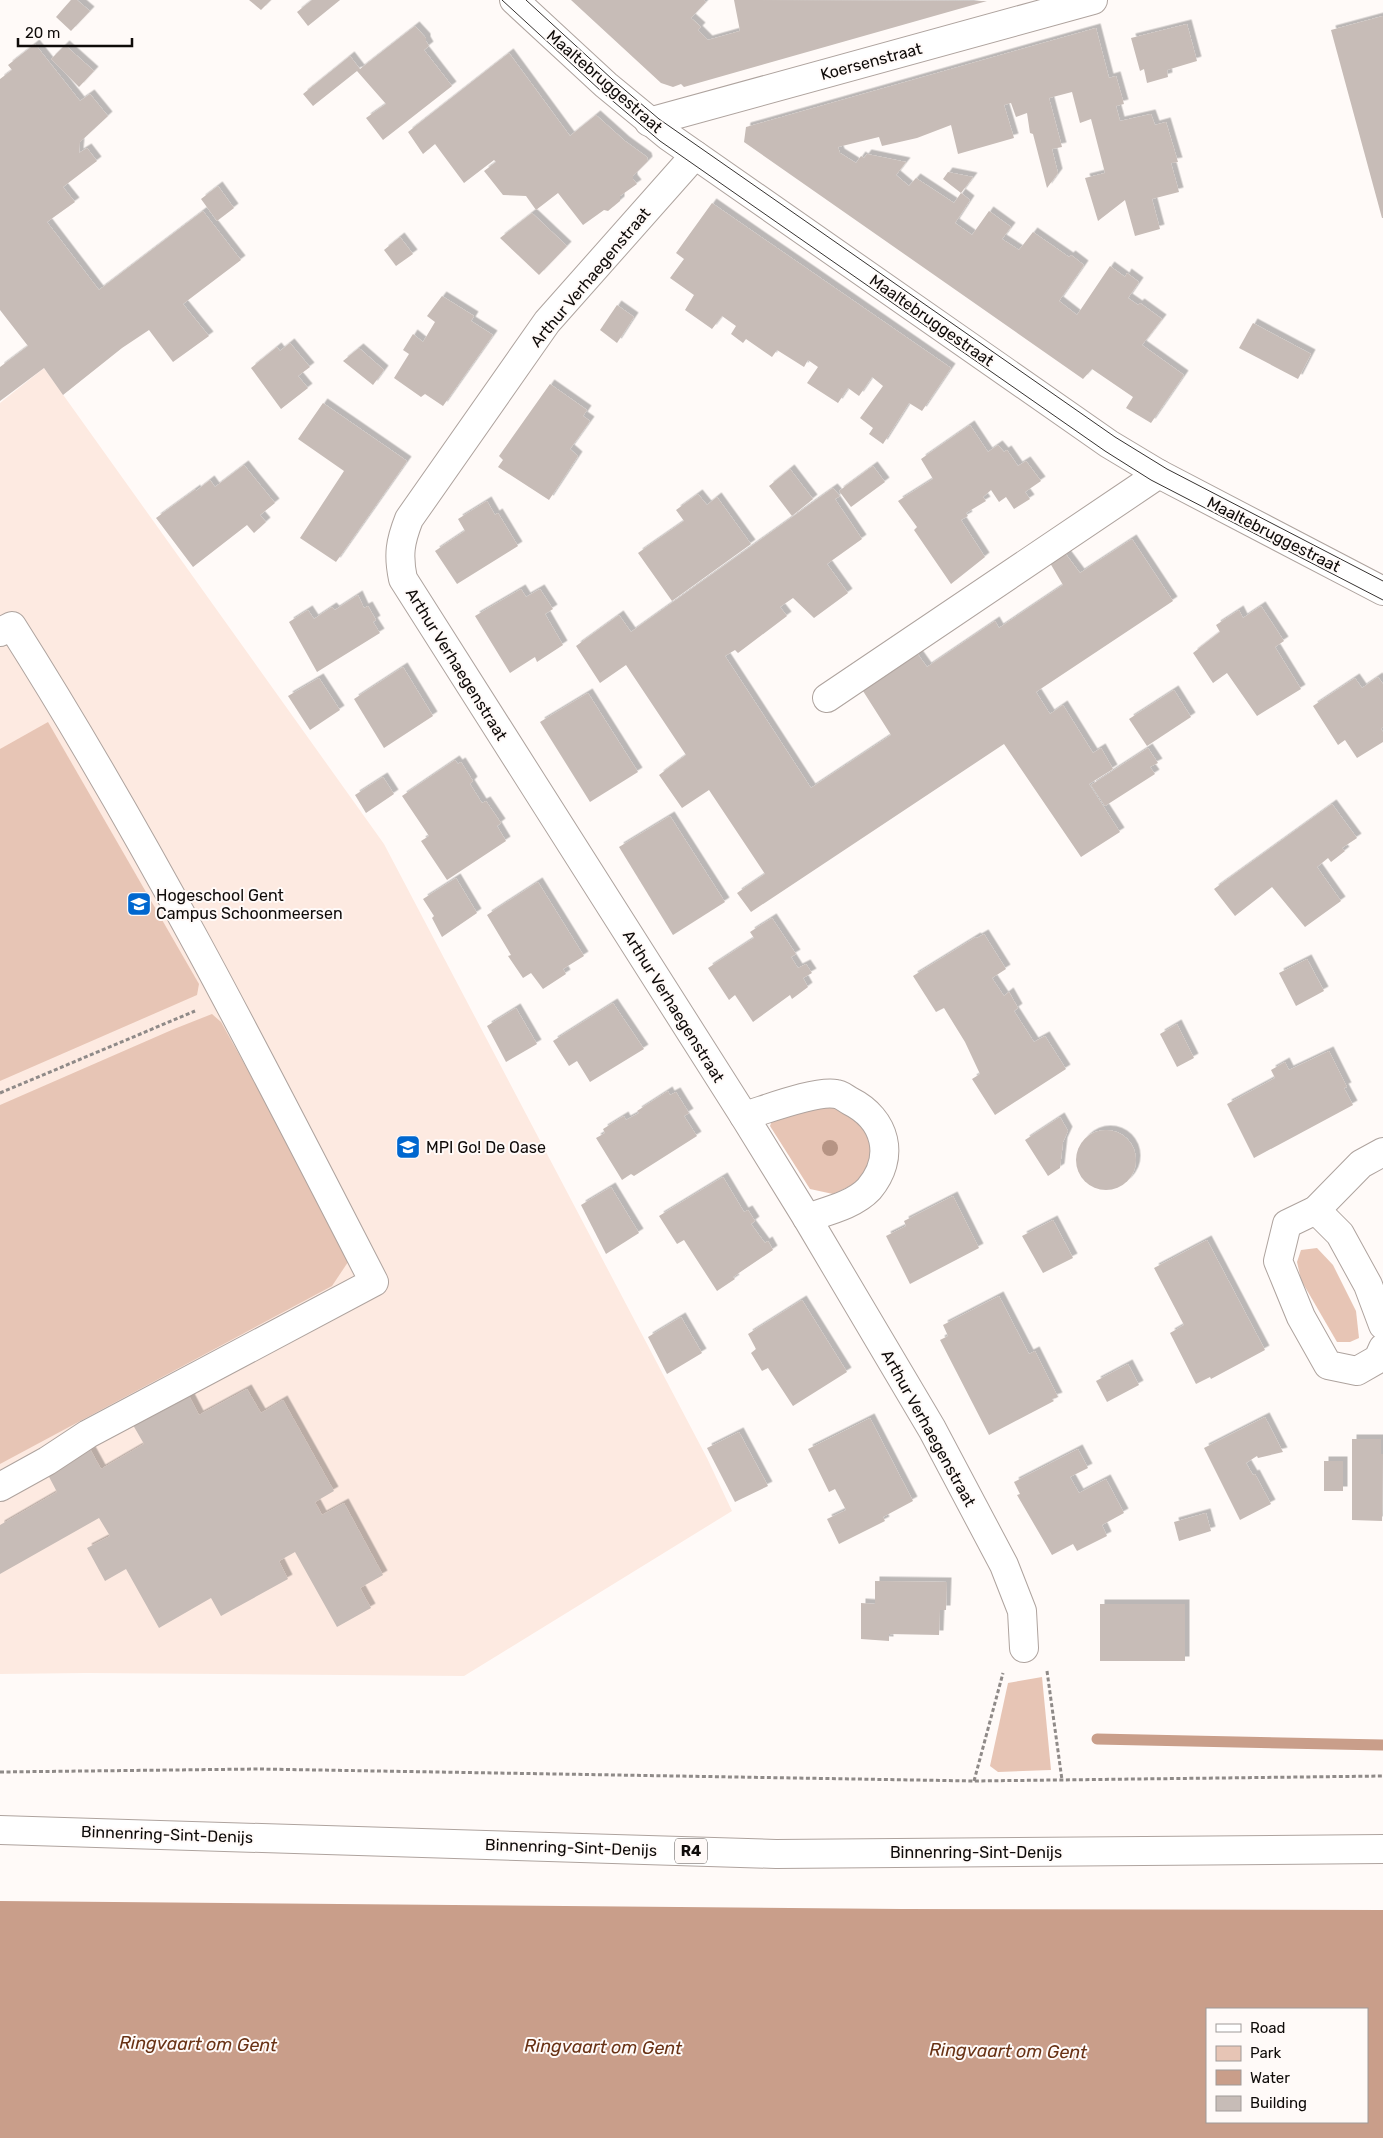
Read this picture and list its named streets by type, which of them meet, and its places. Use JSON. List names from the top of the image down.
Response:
{
  "streets": {
    "main road": [
      "Koersenstraat",
      "Maaltebruggestraat",
      "Arthur Verhaegenstraat",
      "Binnenring-Sint-Denijs",
      "R4"
    ]
  },
  "crossings": [
    ["Koersenstraat", "Maaltebruggestraat"],
    ["Maaltebruggestraat", "Arthur Verhaegenstraat"]
  ],
  "water": ["Ringvaart om Gent"],
  "places": {
    "school or university": ["Hogeschool Gent Campus Schoonmeersen", "MPI Go! De Oase"]
  },
  "legend": [
    "Road",
    "Park",
    "Water",
    "Building"
  ],
  "scale_bar": "20 m"
}
